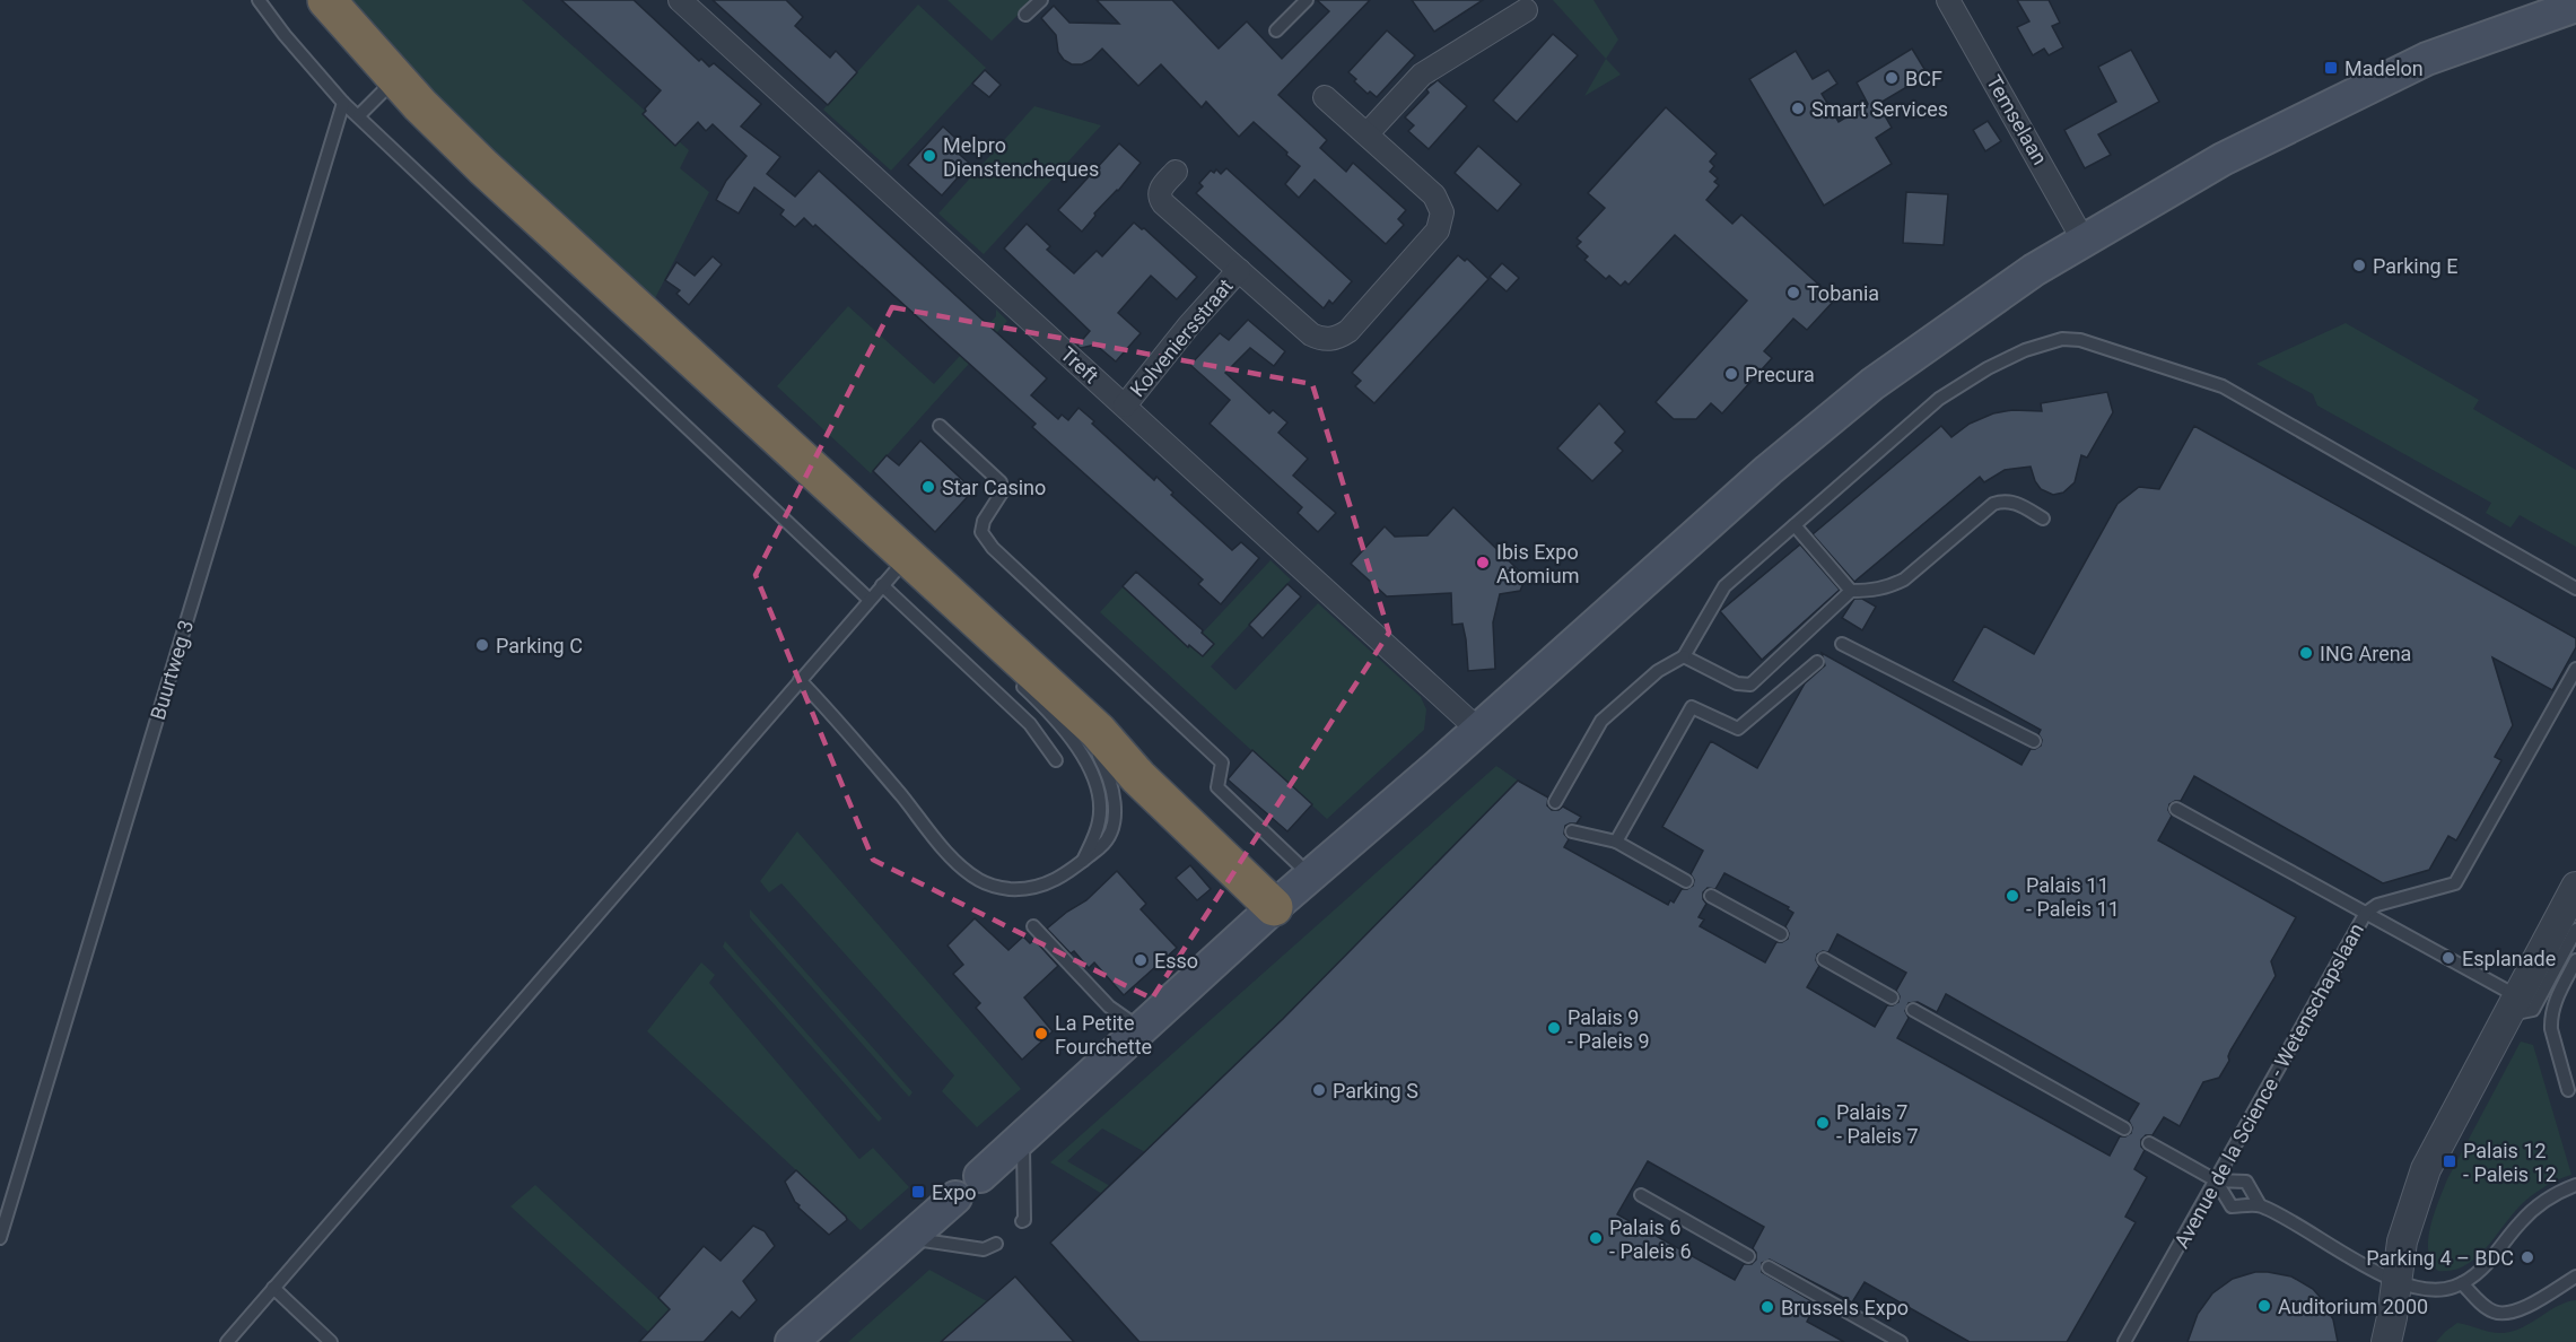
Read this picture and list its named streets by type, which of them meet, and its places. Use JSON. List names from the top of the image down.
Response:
{
  "streets": {
    "street": ["Temselaan", "Kolveniersstraat", "Treft"],
    "lane": ["Buurtweg 3", "Avenue de la Science - Wetenschapslaan"]
  },
  "crossings": [
    ["Kolveniersstraat", "Treft"]
  ],
  "places": {
    "transit": ["Madelon", "Palais 12 - Paleis 12", "Expo"],
    "other": [
      "BCF",
      "Smart Services",
      "Melpro Dienstencheques",
      "Parking E",
      "Tobania",
      "Precura",
      "Star Casino",
      "Ibis Expo Atomium",
      "Parking C",
      "ING Arena",
      "Palais 11 - Paleis 11",
      "Esplanade",
      "Esso",
      "Palais 9 - Paleis 9",
      "La Petite Fourchette",
      "Parking S",
      "Palais 7 - Paleis 7",
      "Palais 6 - Paleis 6",
      "Parking 4 – BDC",
      "Auditorium 2000",
      "Brussels Expo"
    ]
  }
}
